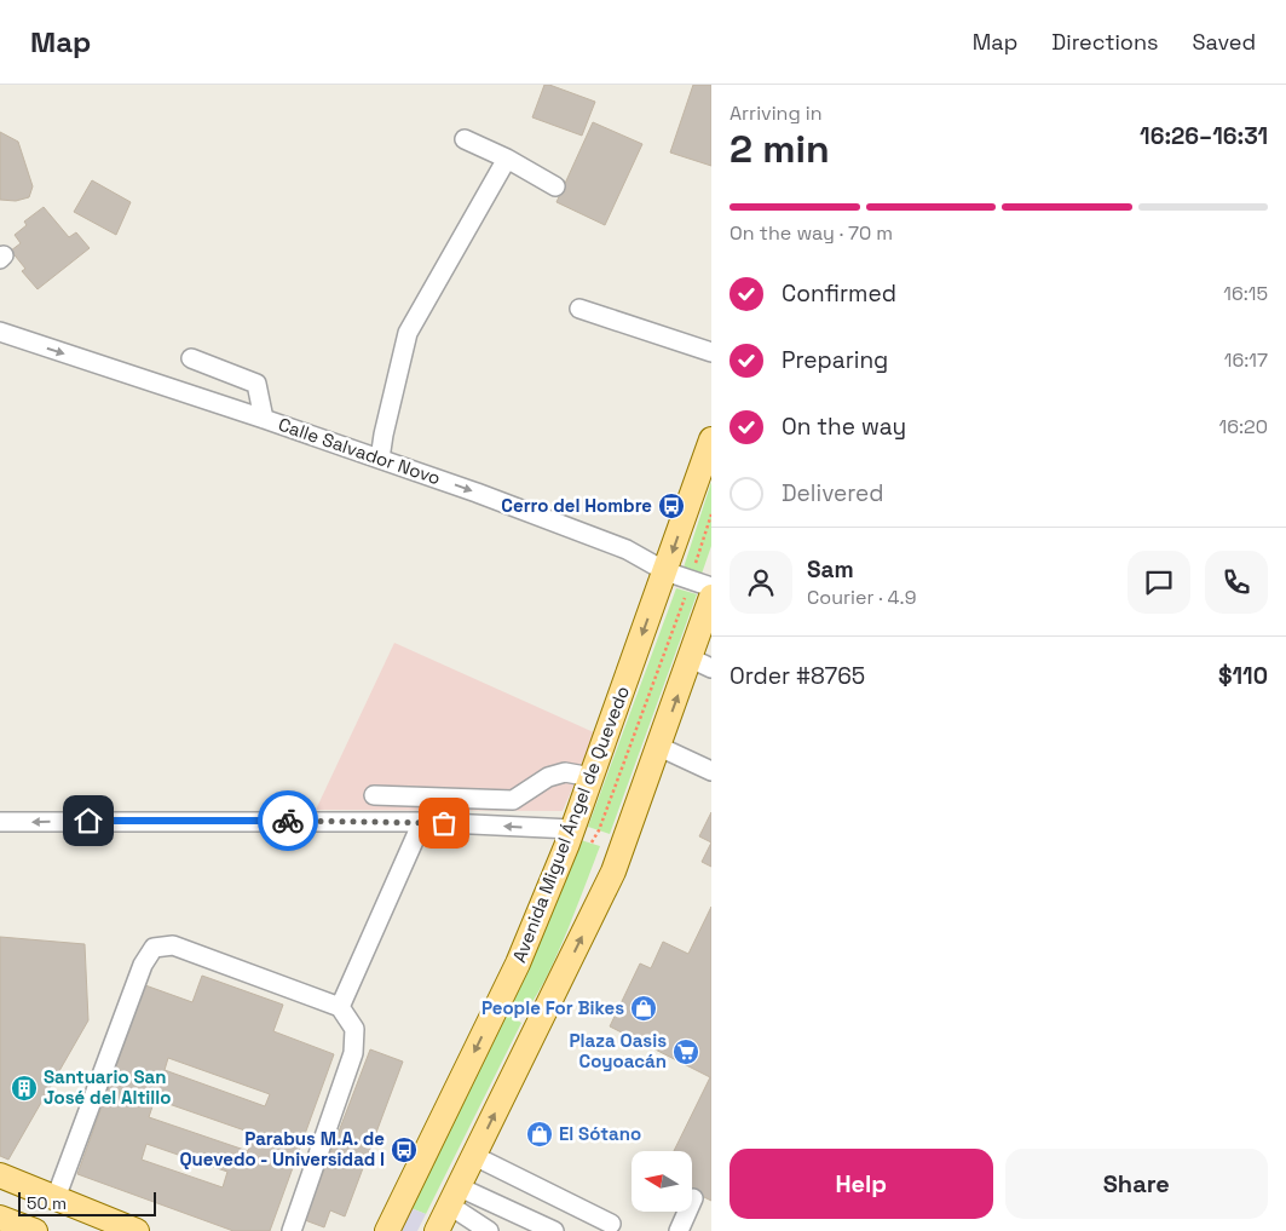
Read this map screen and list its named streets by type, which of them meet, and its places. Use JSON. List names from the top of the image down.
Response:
{
  "streets": {
    "main road": ["Avenida Miguel Ángel de Quevedo"],
    "street": ["Calle Salvador Novo"]
  },
  "crossings": [
    ["Calle Salvador Novo", "Avenida Miguel Ángel de Quevedo"]
  ],
  "one_way": ["Calle Salvador Novo"],
  "places": {
    "bus stop": ["Cerro del Hombre", "Parabus M.A. de Quevedo - Universidad I"],
    "shop": ["People For Bikes", "El Sótano"],
    "supermarket": ["Plaza Oasis Coyoacán"],
    "building": ["Santuario San José del Altillo"]
  },
  "scale_bar": "50 m",
  "north": "left",
  "page": {
    "header": "Map",
    "nav": ["Map", "Directions", "Saved"],
    "heading": ["2 min", "Arriving in", "16:26–16:31"],
    "panel": [
      "Sam",
      "Courier · 4.9",
      "Order #8765",
      "$110"
    ],
    "bar": "On the way · 70 m",
    "list": [
      ["Confirmed", "16:15"],
      ["Preparing", "16:17"],
      ["On the way", "16:20"],
      "Delivered"
    ],
    "buttons": ["Help", "Share"],
    "scale": "50 m"
  }
}
